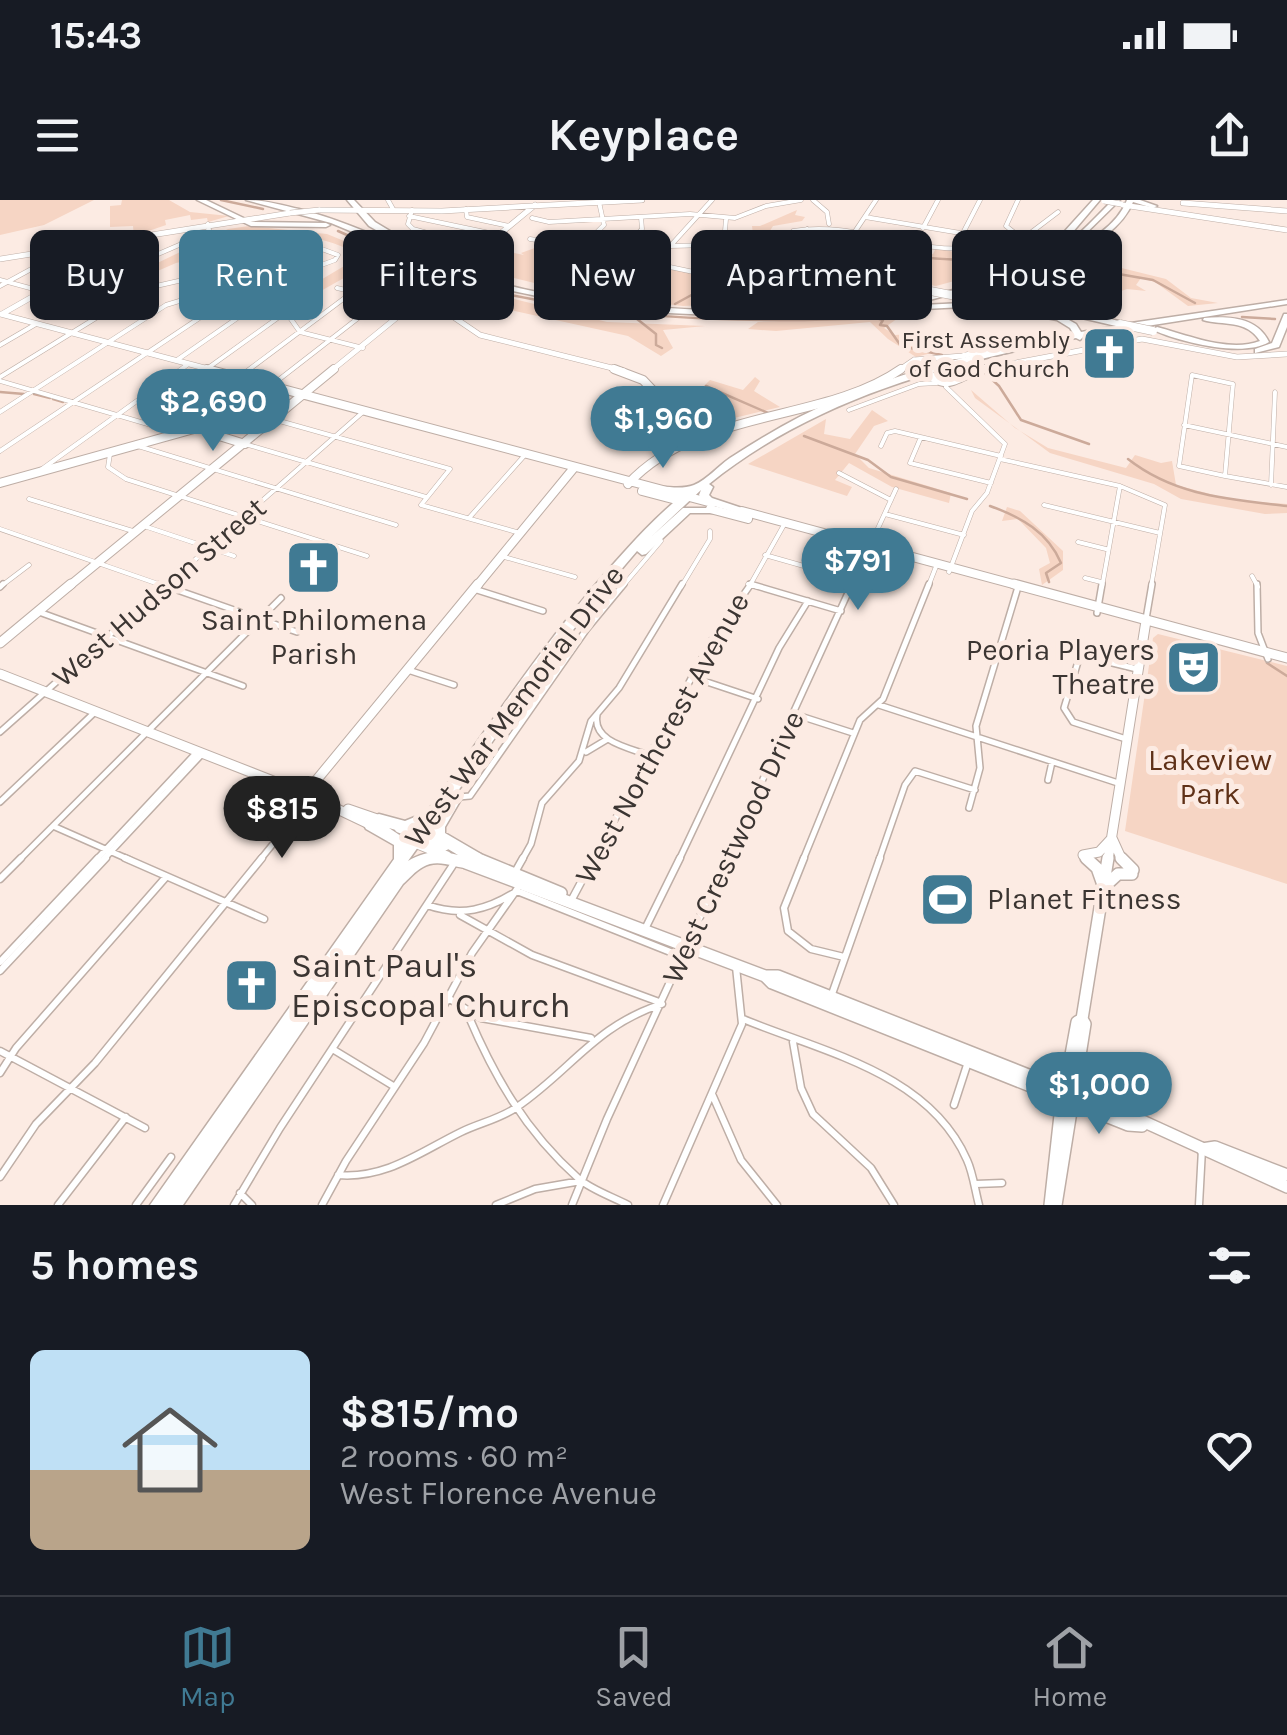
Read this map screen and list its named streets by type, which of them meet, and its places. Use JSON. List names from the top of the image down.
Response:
{
  "streets": {
    "highway": ["West War Memorial Drive"],
    "street": ["West Hudson Street", "West Northcrest Avenue", "West Crestwood Drive"]
  },
  "parks": ["Lakeview Park"],
  "places": {
    "church": ["First Assembly of God Church", "Saint Philomena Parish", "Saint Paul's Episcopal Church"],
    "theatre": ["Peoria Players Theatre"],
    "sports": ["Planet Fitness"]
  },
  "page": {
    "status": "15:43",
    "header": "Keyplace",
    "chip": [
      "Buy",
      "Rent",
      "Filters",
      "New",
      "Apartment",
      "House"
    ],
    "price": [
      "$2,690",
      "$1,960",
      "$791",
      "$815",
      "$1,000"
    ],
    "heading": "5 homes",
    "list": [
      {
        "name": "$815/mo",
        "note": "2 rooms · 60 m² · West Florence Avenue"
      }
    ],
    "tabs": ["Map", "Saved", "Home"]
  }
}
